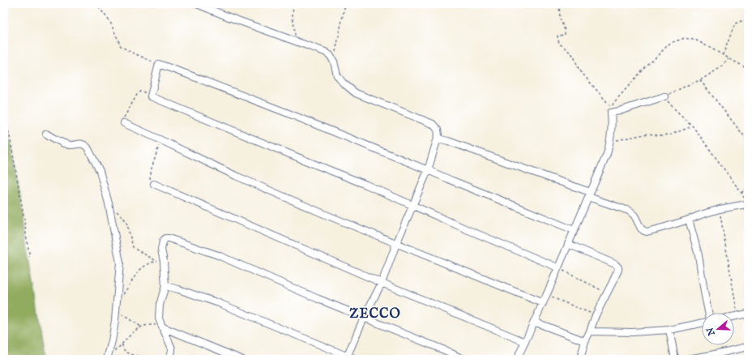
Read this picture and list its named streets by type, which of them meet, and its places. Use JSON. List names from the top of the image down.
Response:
{
  "districts": ["ZECCO"],
  "north": "left"
}
